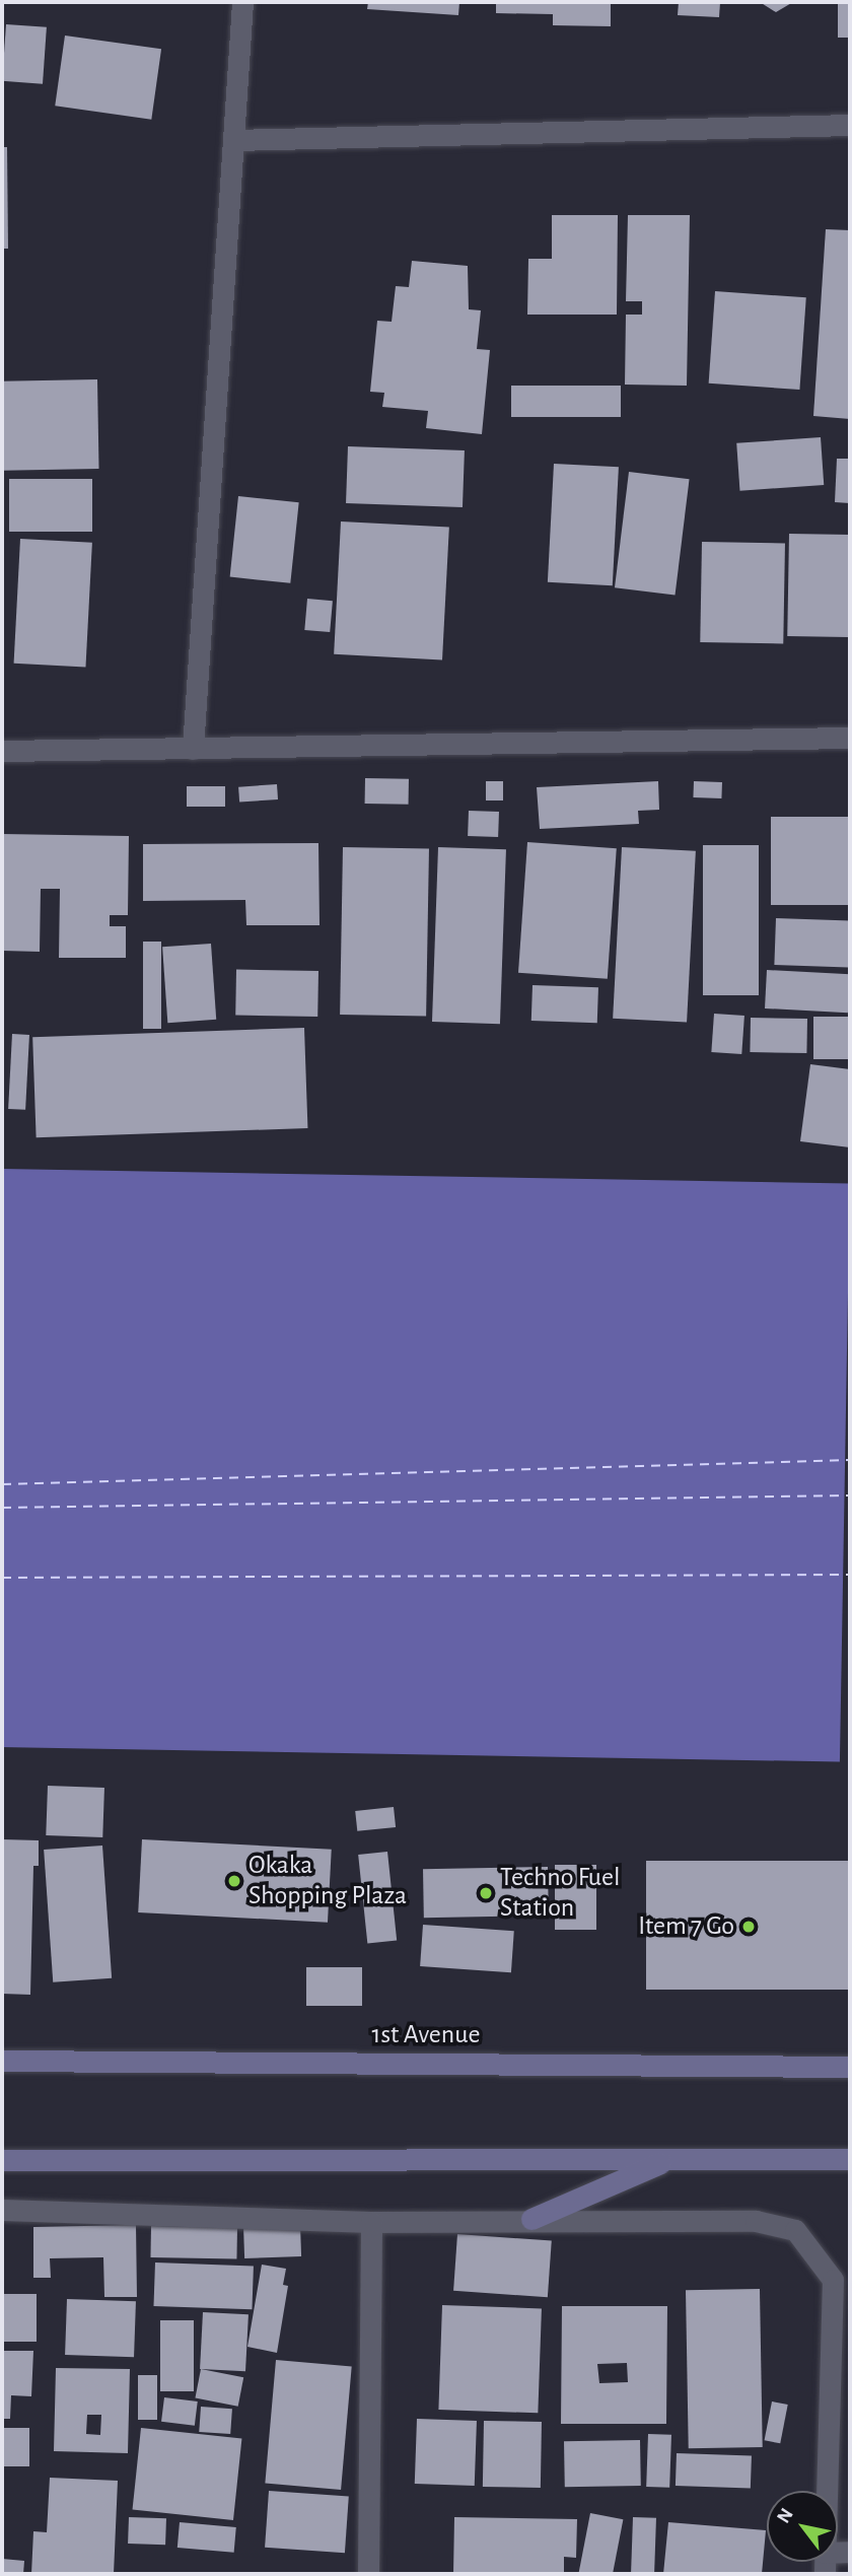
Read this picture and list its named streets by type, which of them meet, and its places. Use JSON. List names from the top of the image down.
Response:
{
  "streets": {
    "main road": ["1st Avenue"]
  },
  "places": ["Okaka Shopping Plaza", "Techno Fuel Station", "Item 7 Go"],
  "north": "top left"
}
